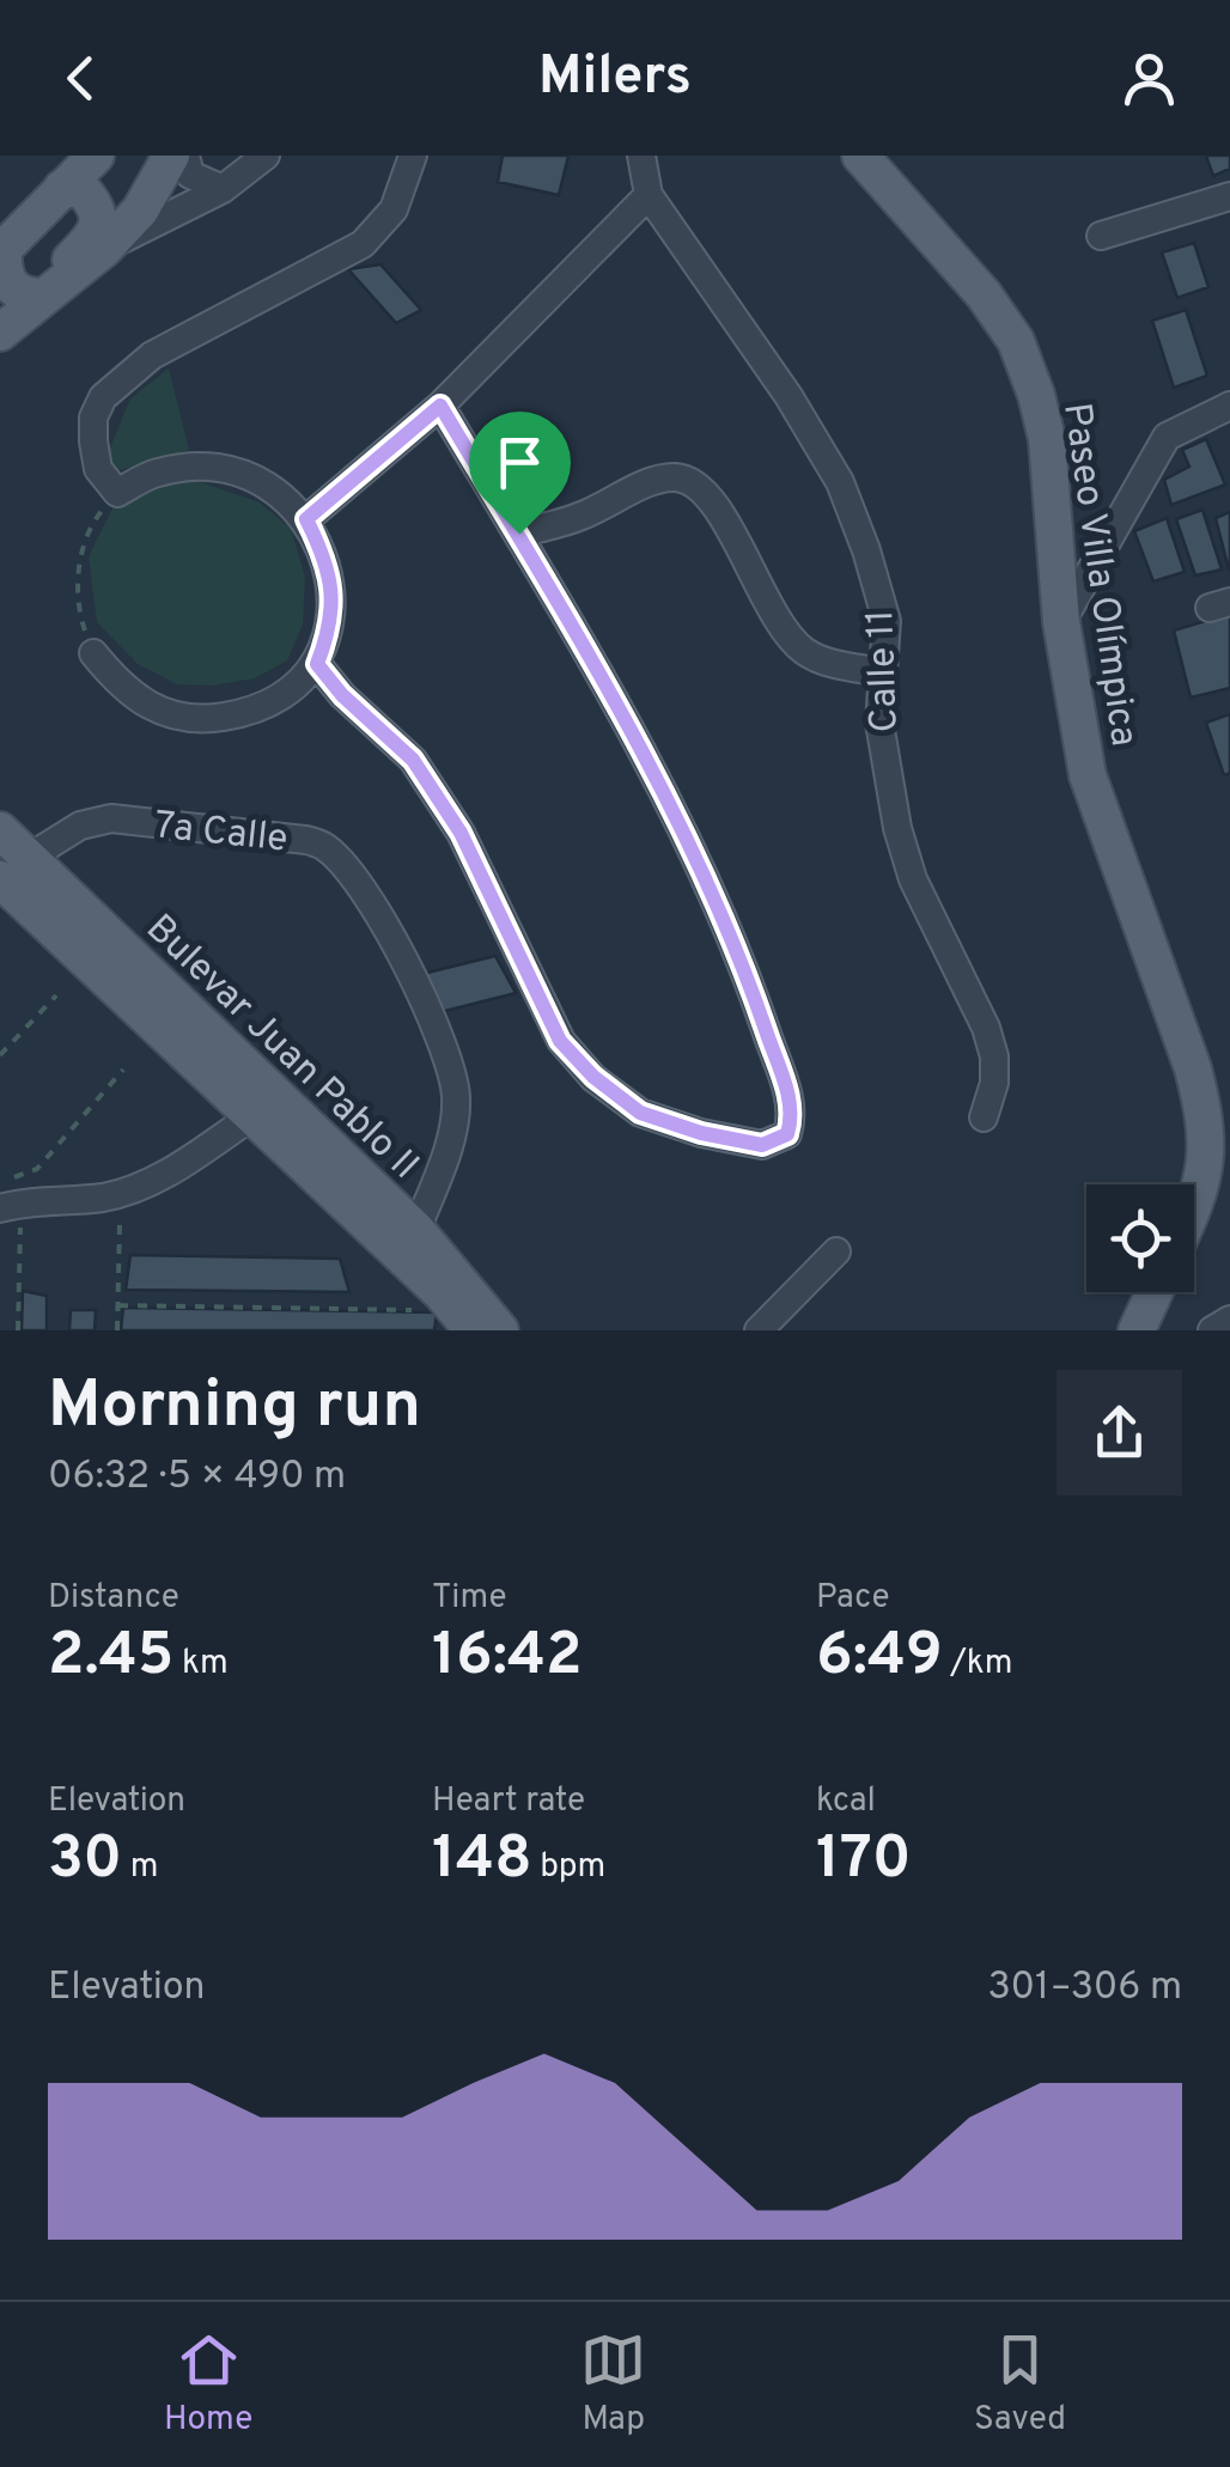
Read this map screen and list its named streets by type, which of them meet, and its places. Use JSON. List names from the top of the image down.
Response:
{
  "streets": {
    "main road": ["Paseo Villa Olímpica", "Bulevar Juan Pablo II"],
    "street": ["Calle 11", "7a Calle"]
  },
  "crossings": [
    ["7a Calle", "Bulevar Juan Pablo II"]
  ],
  "page": {
    "header": "Milers",
    "heading": ["Morning run", "06:32 · 5 × 490 m"],
    "stats": [
      ["Distance", "2.45 km"],
      ["Time", "16:42"],
      ["Pace", "6:49 /km"],
      ["Elevation", "30 m"],
      ["Heart rate", "148 bpm"],
      ["kcal", "170"]
    ],
    "chart": ["Elevation", "301–306 m"],
    "tabs": ["Home", "Map", "Saved"]
  }
}
